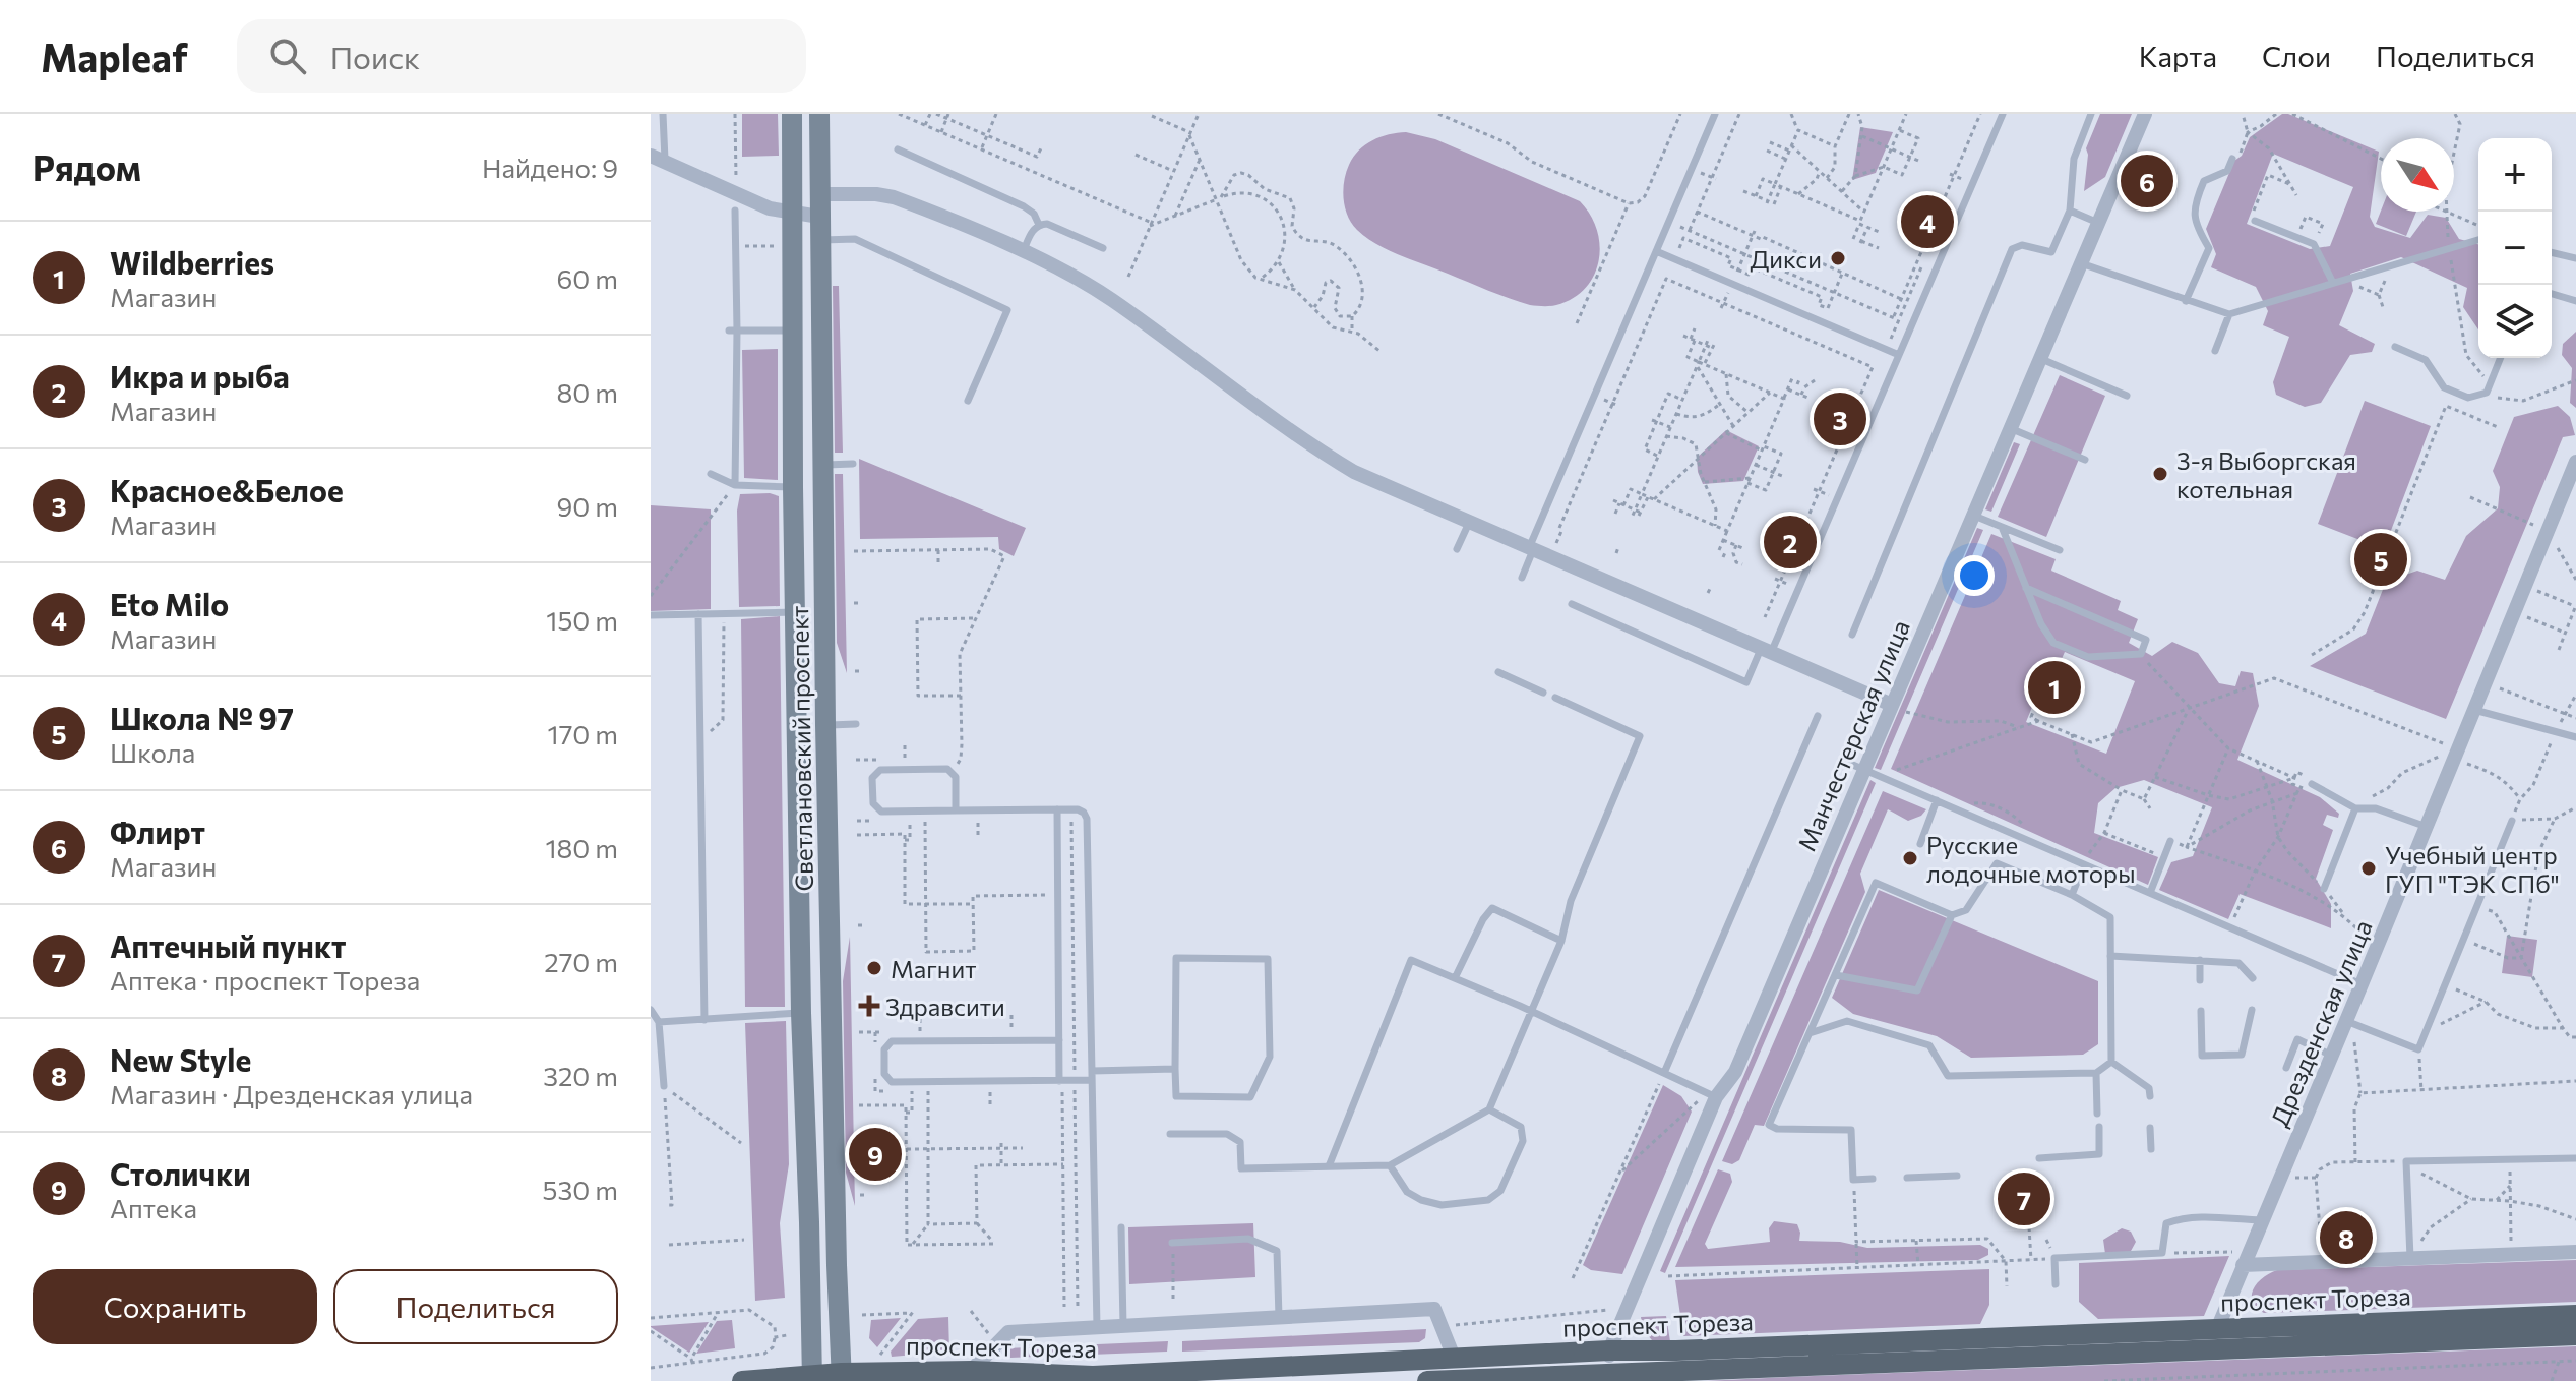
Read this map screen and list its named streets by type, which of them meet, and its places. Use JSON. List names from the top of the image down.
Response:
{
  "streets": {
    "main road": ["Светлановский проспект", "проспект Тореза"],
    "street": ["Манчестерская улица", "Дрезденская улица"]
  },
  "crossings": [
    ["Манчестерская улица", "проспект Тореза"],
    ["Светлановский проспект", "проспект Тореза"],
    ["Дрезденская улица", "проспект Тореза"]
  ],
  "places": {
    "other": [
      "Дикси",
      "3-я Выборгская котельная",
      "Русские лодочные моторы",
      "Учебный центр ГУП \"ТЭК СПб\"",
      "Магнит"
    ],
    "health": ["Здравсити"]
  },
  "north": "bottom right",
  "page": {
    "header": "Mapleaf",
    "search": "Поиск",
    "nav": ["Карта", "Слои", "Поделиться"],
    "heading": ["Рядом", "Найдено: 9"],
    "map_buttons": ["+", "−"],
    "pins": [
      "6",
      "4",
      "3",
      "2",
      "5",
      "1",
      "9",
      "7",
      "8"
    ],
    "list": [
      {
        "mark": "1",
        "name": "Wildberries",
        "note": "Магазин",
        "value": "60 m"
      },
      {
        "mark": "2",
        "name": "Икра и рыба",
        "note": "Магазин",
        "value": "80 m"
      },
      {
        "mark": "3",
        "name": "Красное&Белое",
        "note": "Магазин",
        "value": "90 m"
      },
      {
        "mark": "4",
        "name": "Eto Milo",
        "note": "Магазин",
        "value": "150 m"
      },
      {
        "mark": "5",
        "name": "Школа № 97",
        "note": "Школа",
        "value": "170 m"
      },
      {
        "mark": "6",
        "name": "Флирт",
        "note": "Магазин",
        "value": "180 m"
      },
      {
        "mark": "7",
        "name": "Аптечный пункт",
        "note": "Аптека · проспект Тореза",
        "value": "270 m"
      },
      {
        "mark": "8",
        "name": "New Style",
        "note": "Магазин · Дрезденская улица",
        "value": "320 m"
      },
      {
        "mark": "9",
        "name": "Столички",
        "note": "Аптека",
        "value": "530 m"
      }
    ],
    "buttons": ["Сохранить", "Поделиться"]
  }
}
